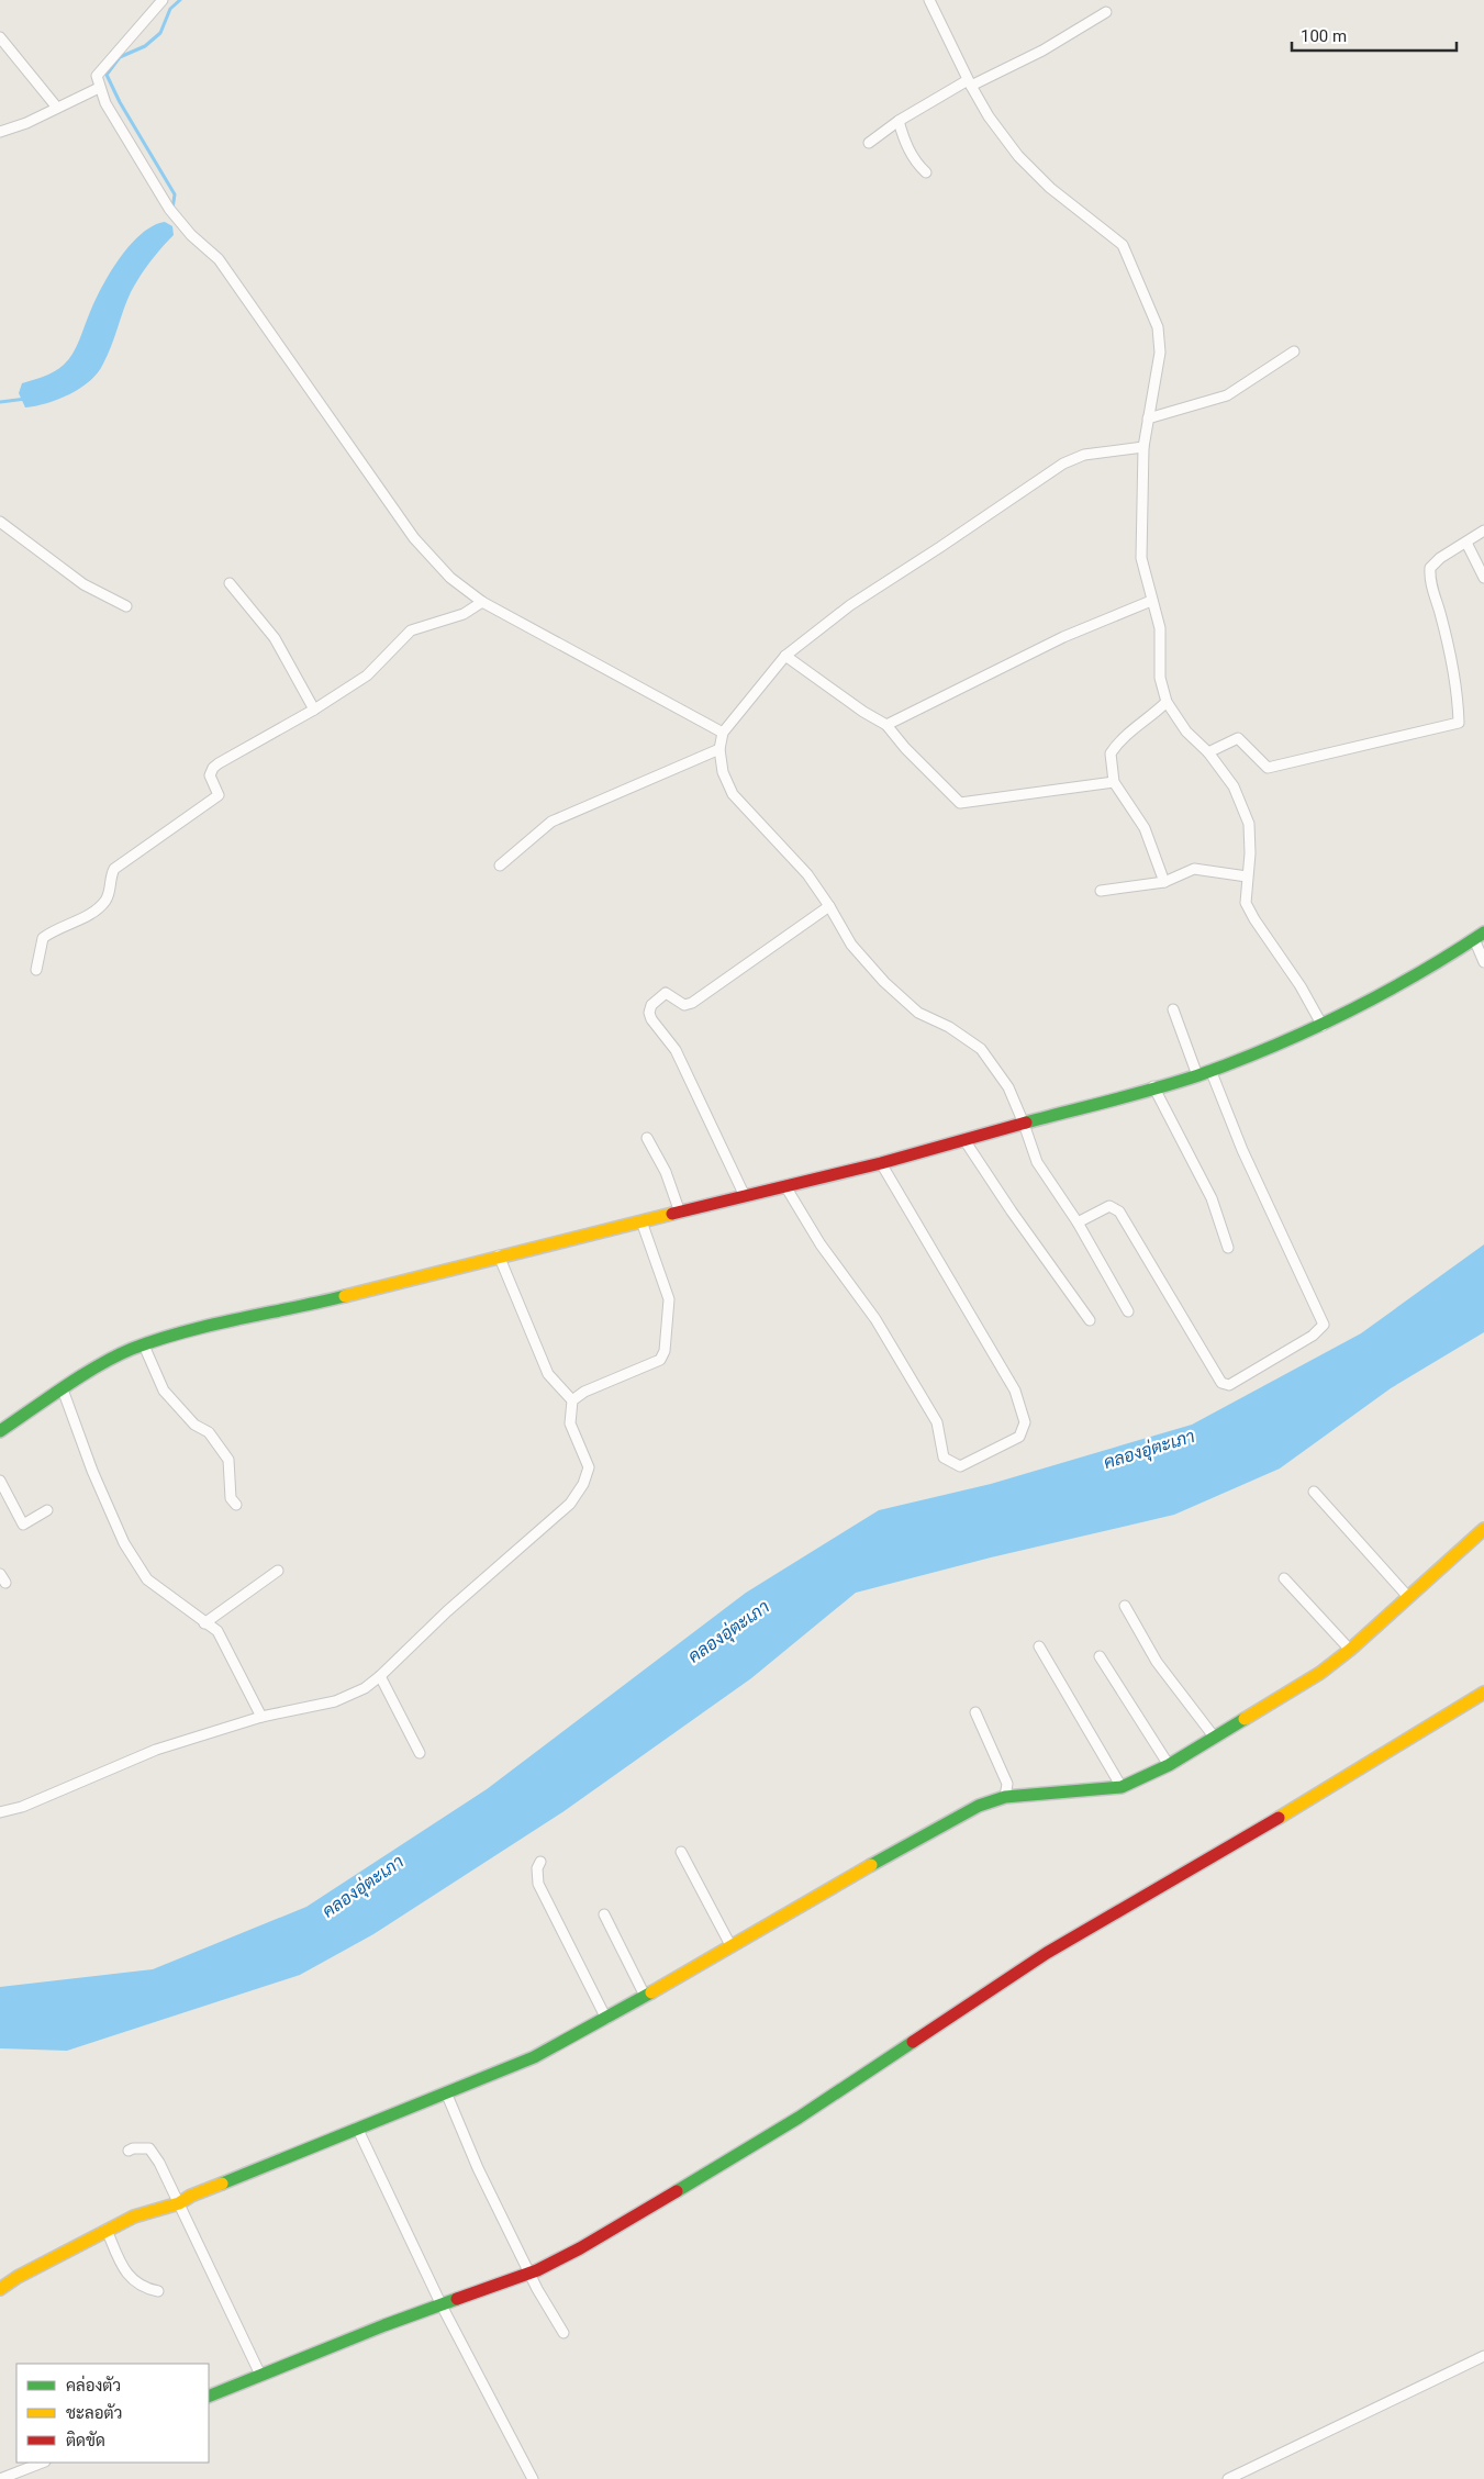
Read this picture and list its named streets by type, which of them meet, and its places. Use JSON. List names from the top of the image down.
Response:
{
  "water": ["คลองอุ่ตะเภา"],
  "legend": ["คล่องตัว", "ชะลอตัว", "ติดขัด"],
  "scale_bar": "100 m"
}
